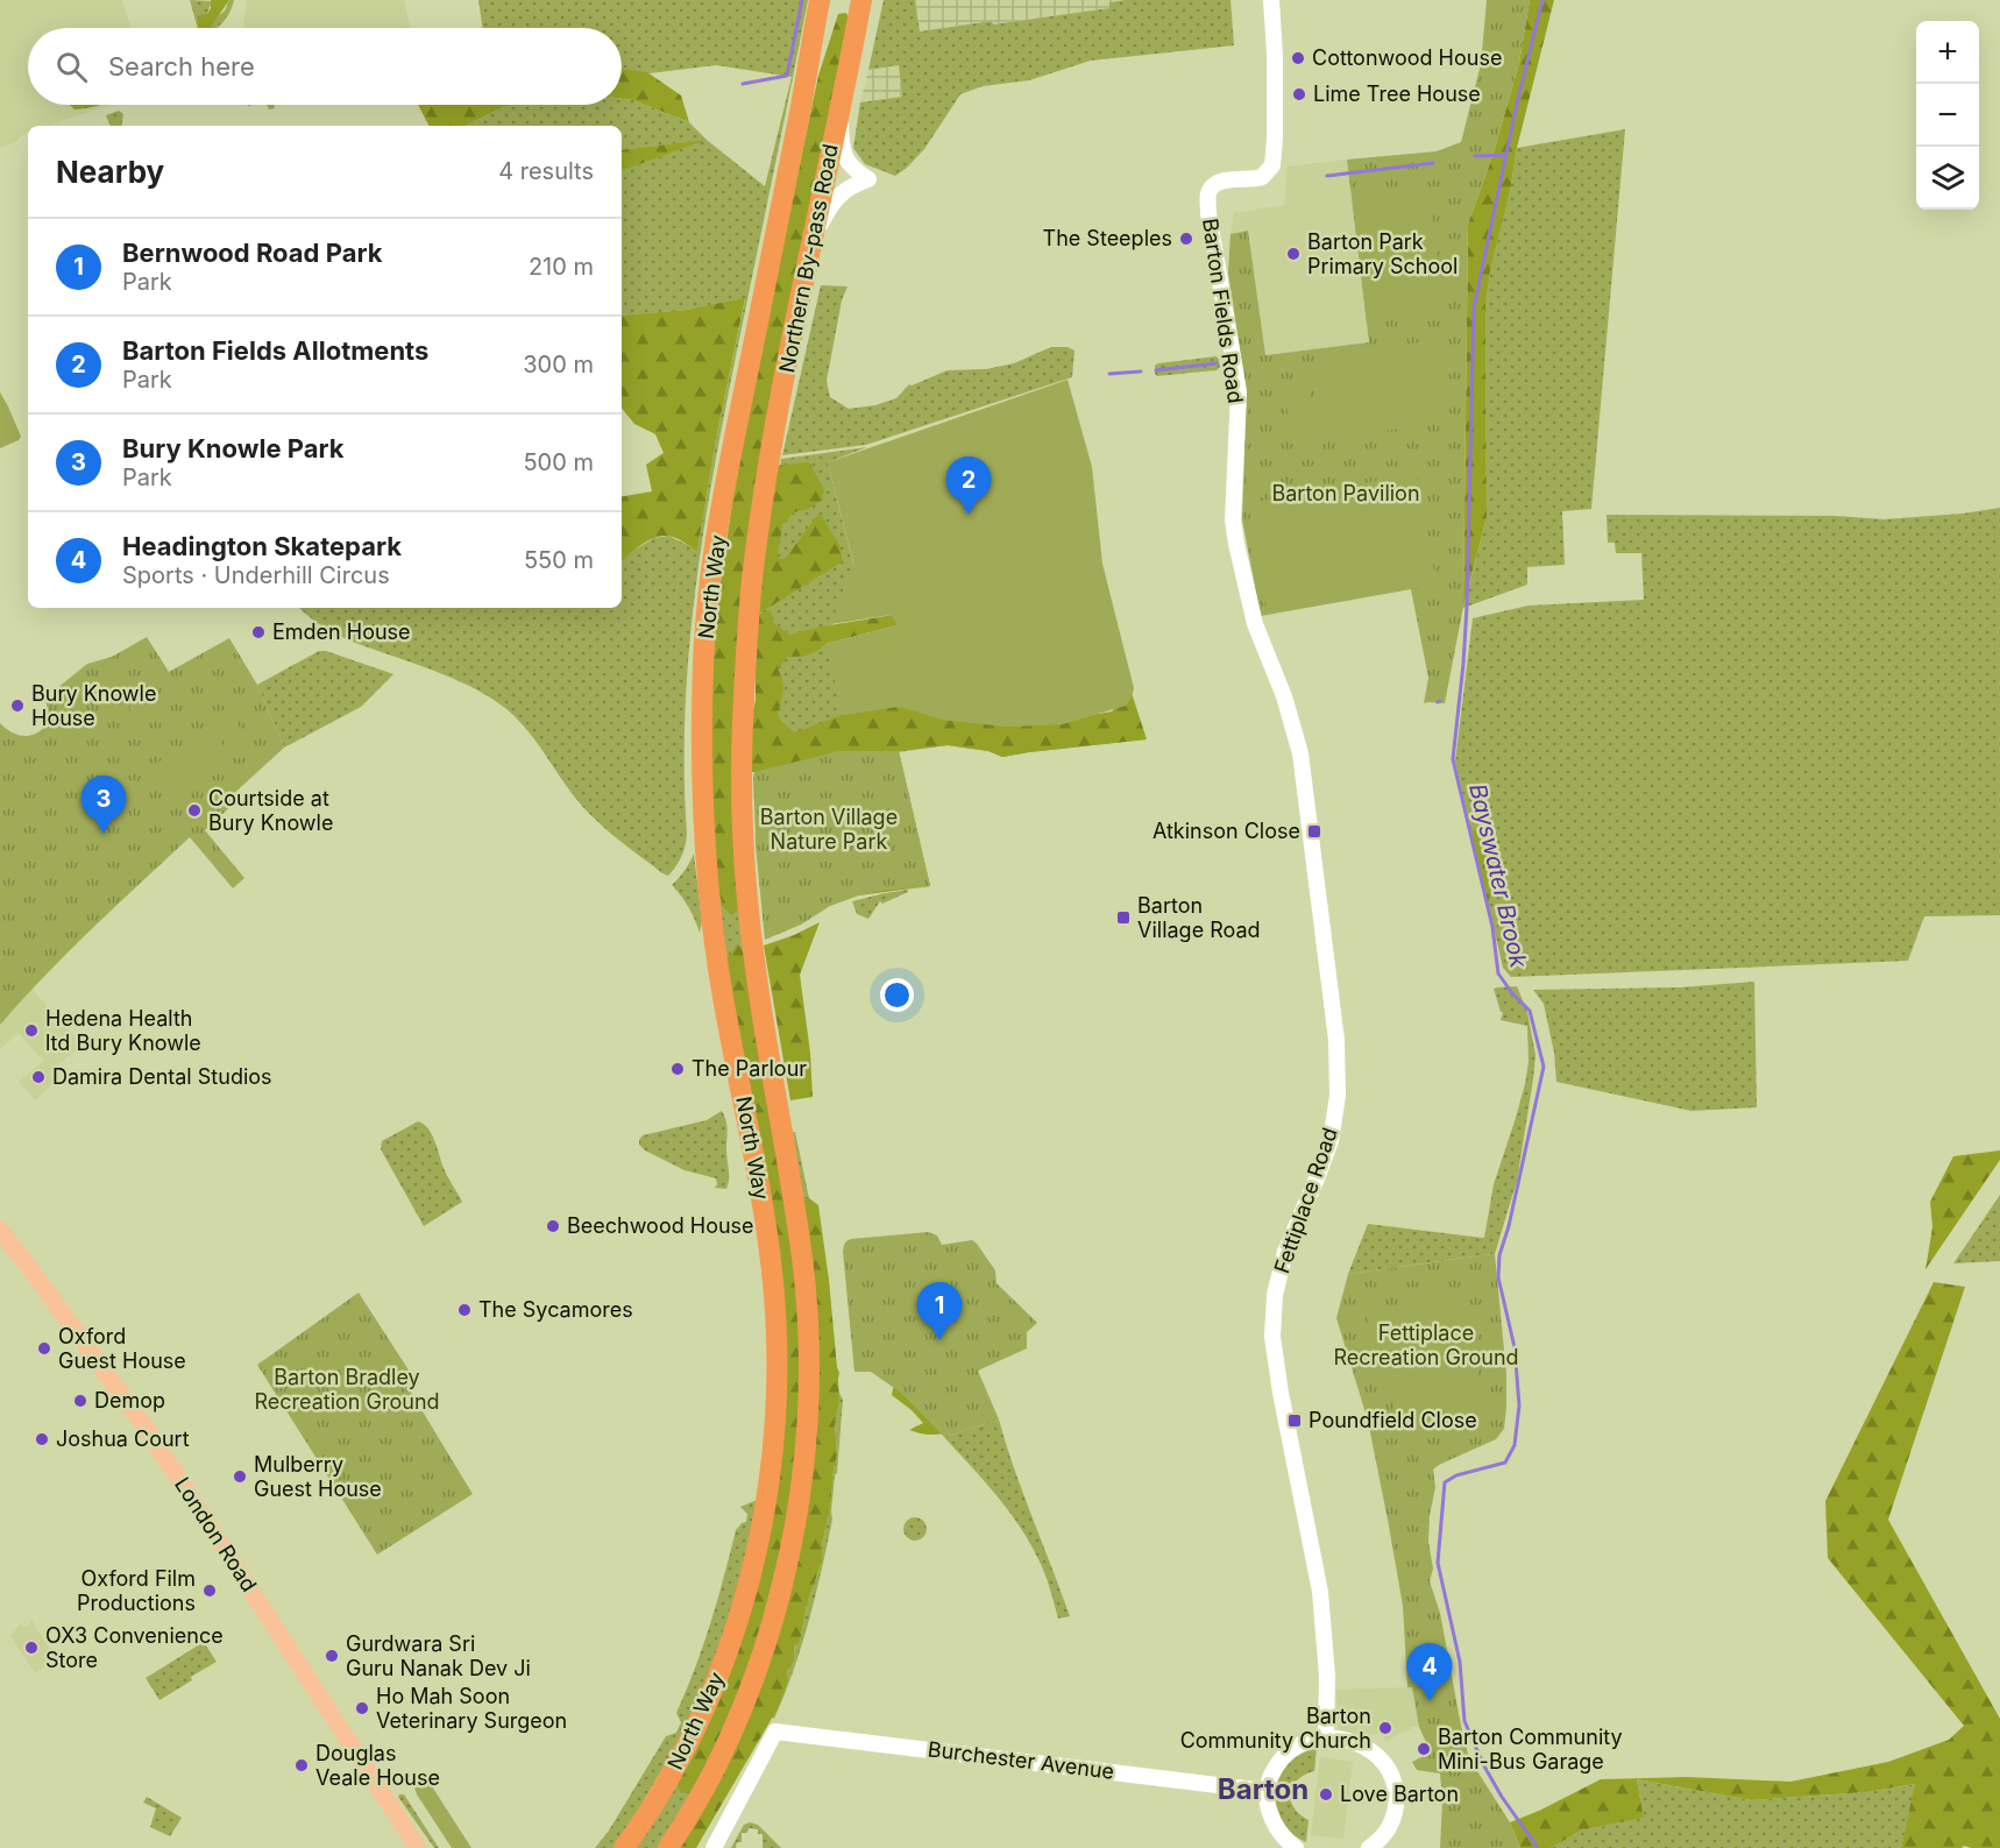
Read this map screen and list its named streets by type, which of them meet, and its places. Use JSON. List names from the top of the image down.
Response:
{
  "streets": {
    "highway": ["Northern By-pass Road", "North Way"],
    "main road": ["London Road"],
    "street": ["Barton Fields Road", "Fettiplace Road", "Burchester Avenue"]
  },
  "crossings": [
    ["Northern By-pass Road", "North Way"],
    ["Barton Fields Road", "Fettiplace Road"]
  ],
  "districts": ["Barton"],
  "water": ["Bayswater Brook"],
  "parks": [
    "Barton Pavilion",
    "Barton Village Nature Park",
    "Fettiplace Recreation Ground",
    "Barton Bradley Recreation Ground"
  ],
  "places": {
    "other": [
      "Cottonwood House",
      "Lime Tree House",
      "The Steeples",
      "Barton Park Primary School",
      "Emden House",
      "Bury Knowle House",
      "Courtside at Bury Knowle",
      "Hedena Health ltd Bury Knowle",
      "The Parlour",
      "Damira Dental Studios",
      "Beechwood House",
      "The Sycamores",
      "Oxford Guest House",
      "Demop",
      "Joshua Court",
      "Mulberry Guest House",
      "Oxford Film Productions",
      "OX3 Convenience Store",
      "Gurdwara Sri Guru Nanak Dev Ji",
      "Ho Mah Soon Veterinary Surgeon",
      "Barton Community Church",
      "Barton Community Mini-Bus Garage",
      "Douglas Veale House",
      "Love Barton"
    ],
    "transit": ["Atkinson Close", "Barton Village Road", "Poundfield Close"]
  },
  "page": {
    "map_buttons": ["+", "−"],
    "search": "Search here",
    "heading": ["Nearby", "4 results"],
    "list": [
      {
        "mark": "1",
        "name": "Bernwood Road Park",
        "note": "Park",
        "value": "210 m"
      },
      {
        "mark": "2",
        "name": "Barton Fields Allotments",
        "note": "Park",
        "value": "300 m"
      },
      {
        "mark": "3",
        "name": "Bury Knowle Park",
        "note": "Park",
        "value": "500 m"
      },
      {
        "mark": "4",
        "name": "Headington Skatepark",
        "note": "Sports · Underhill Circus",
        "value": "550 m"
      }
    ],
    "pins": [
      "2",
      "3",
      "1",
      "4"
    ]
  }
}
